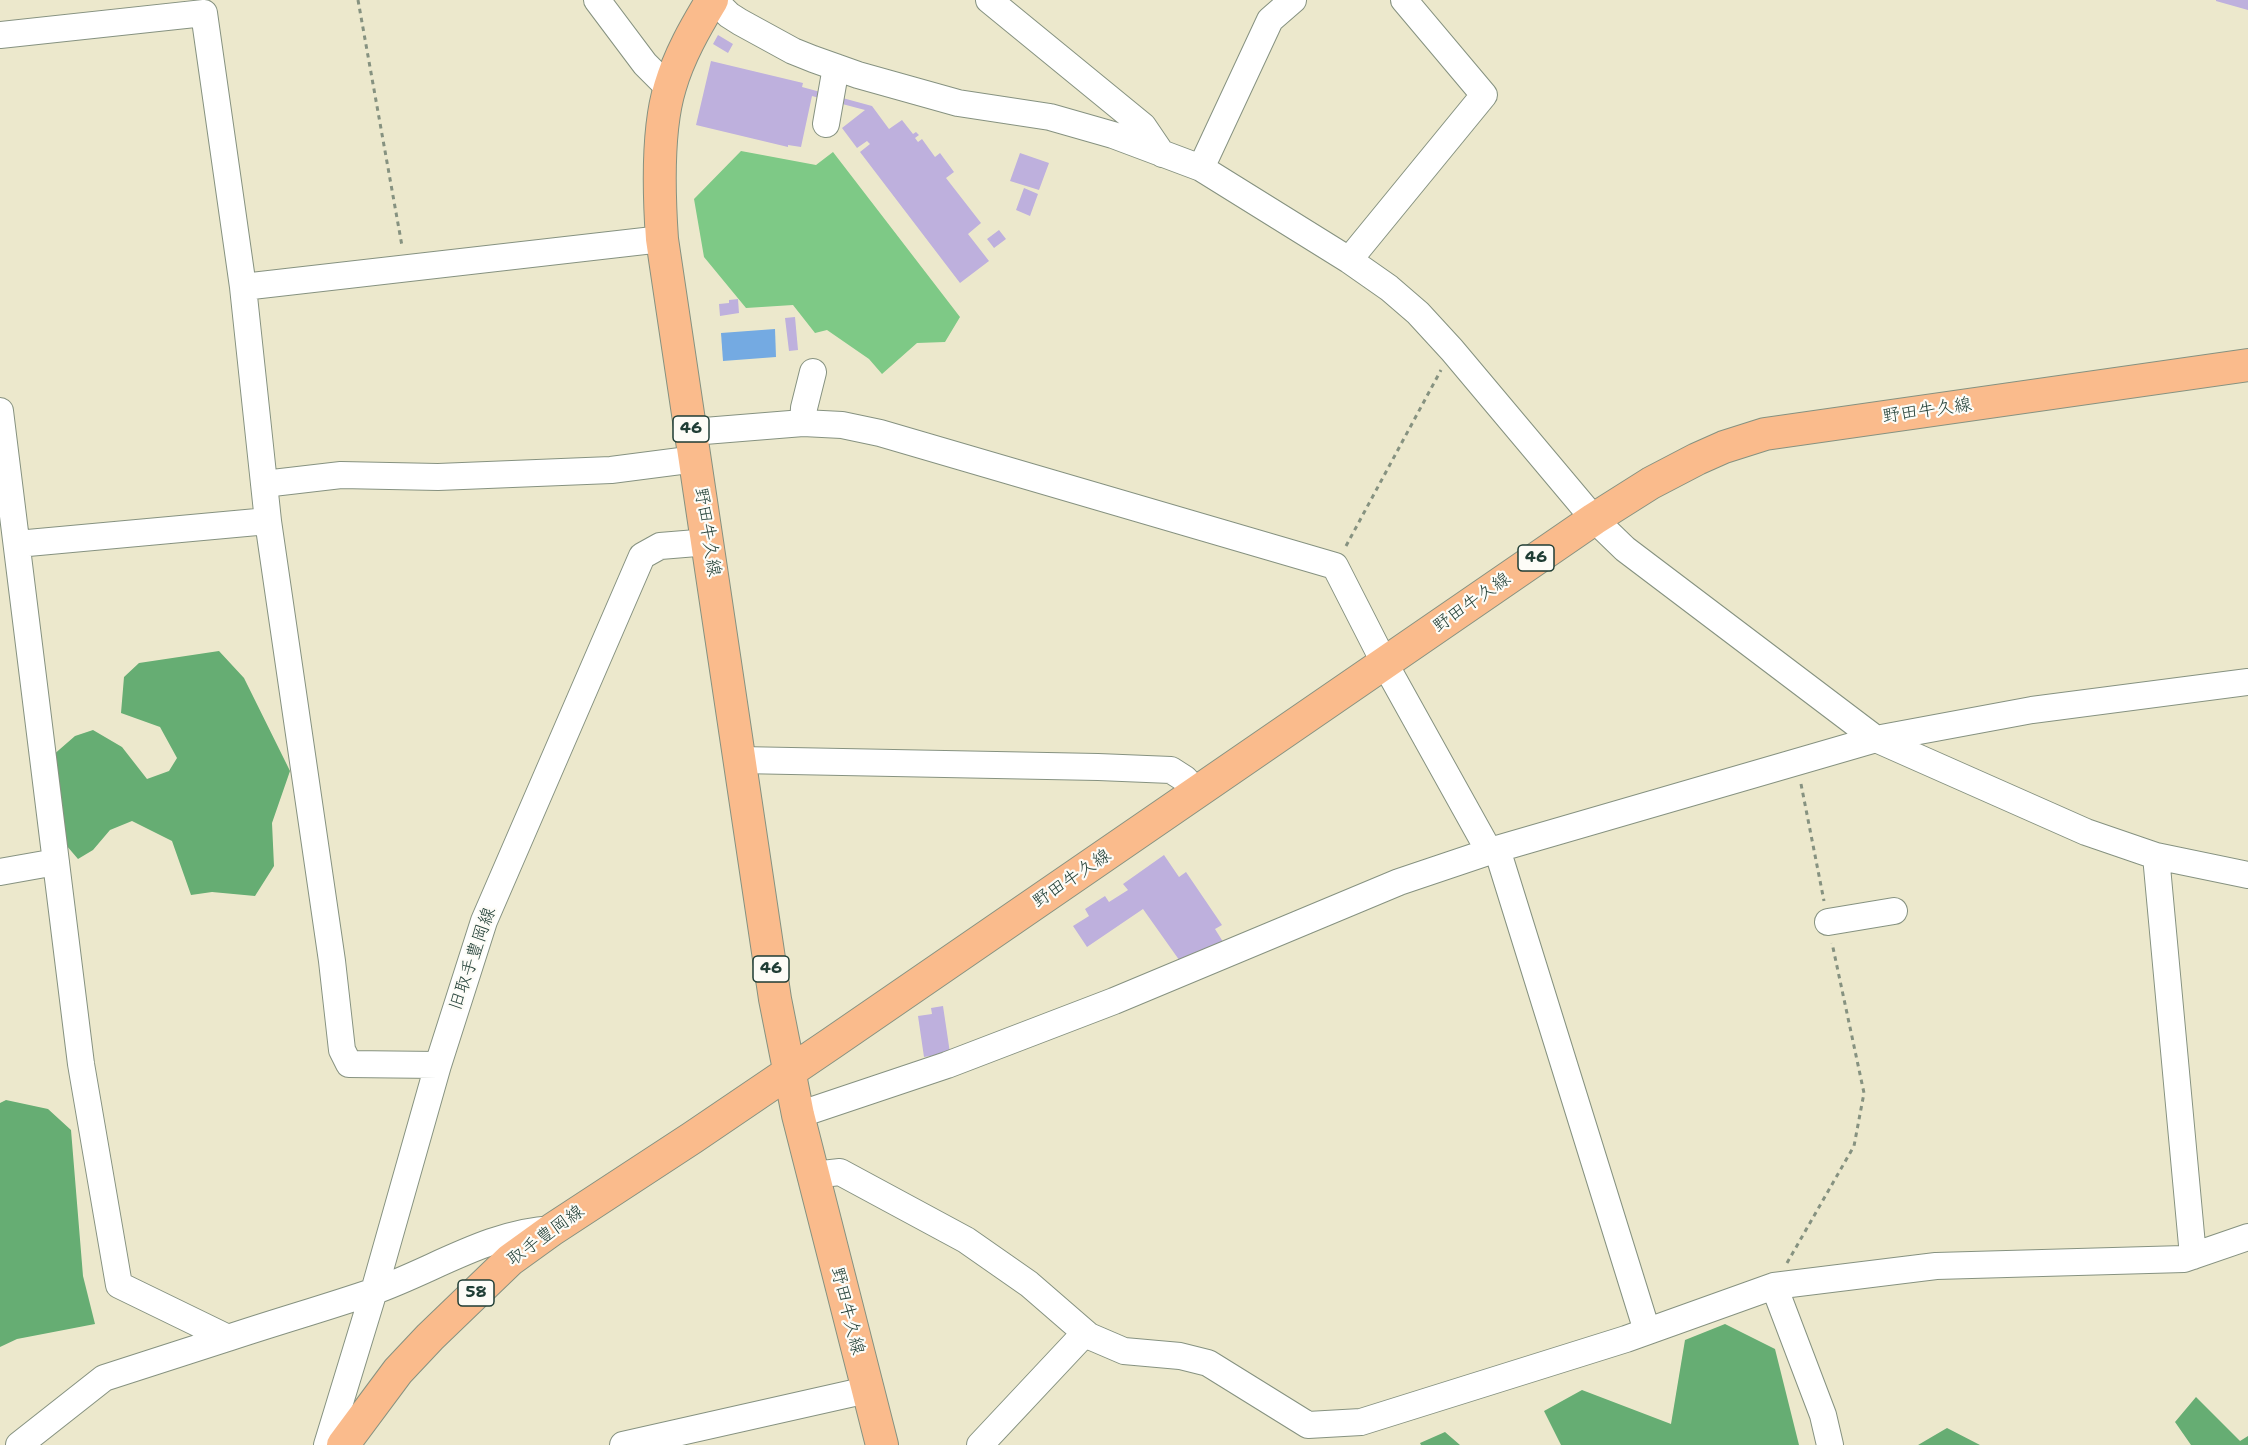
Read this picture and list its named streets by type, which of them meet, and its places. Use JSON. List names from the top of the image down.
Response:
{
  "streets": {
    "main road": [
      "野田牛久線",
      "46",
      "取手豊岡線",
      "58"
    ],
    "street": ["旧取手豊岡線"]
  },
  "crossings": [
    ["野田牛久線", "旧取手豊岡線"],
    ["野田牛久線", "取手豊岡線"]
  ]
}
